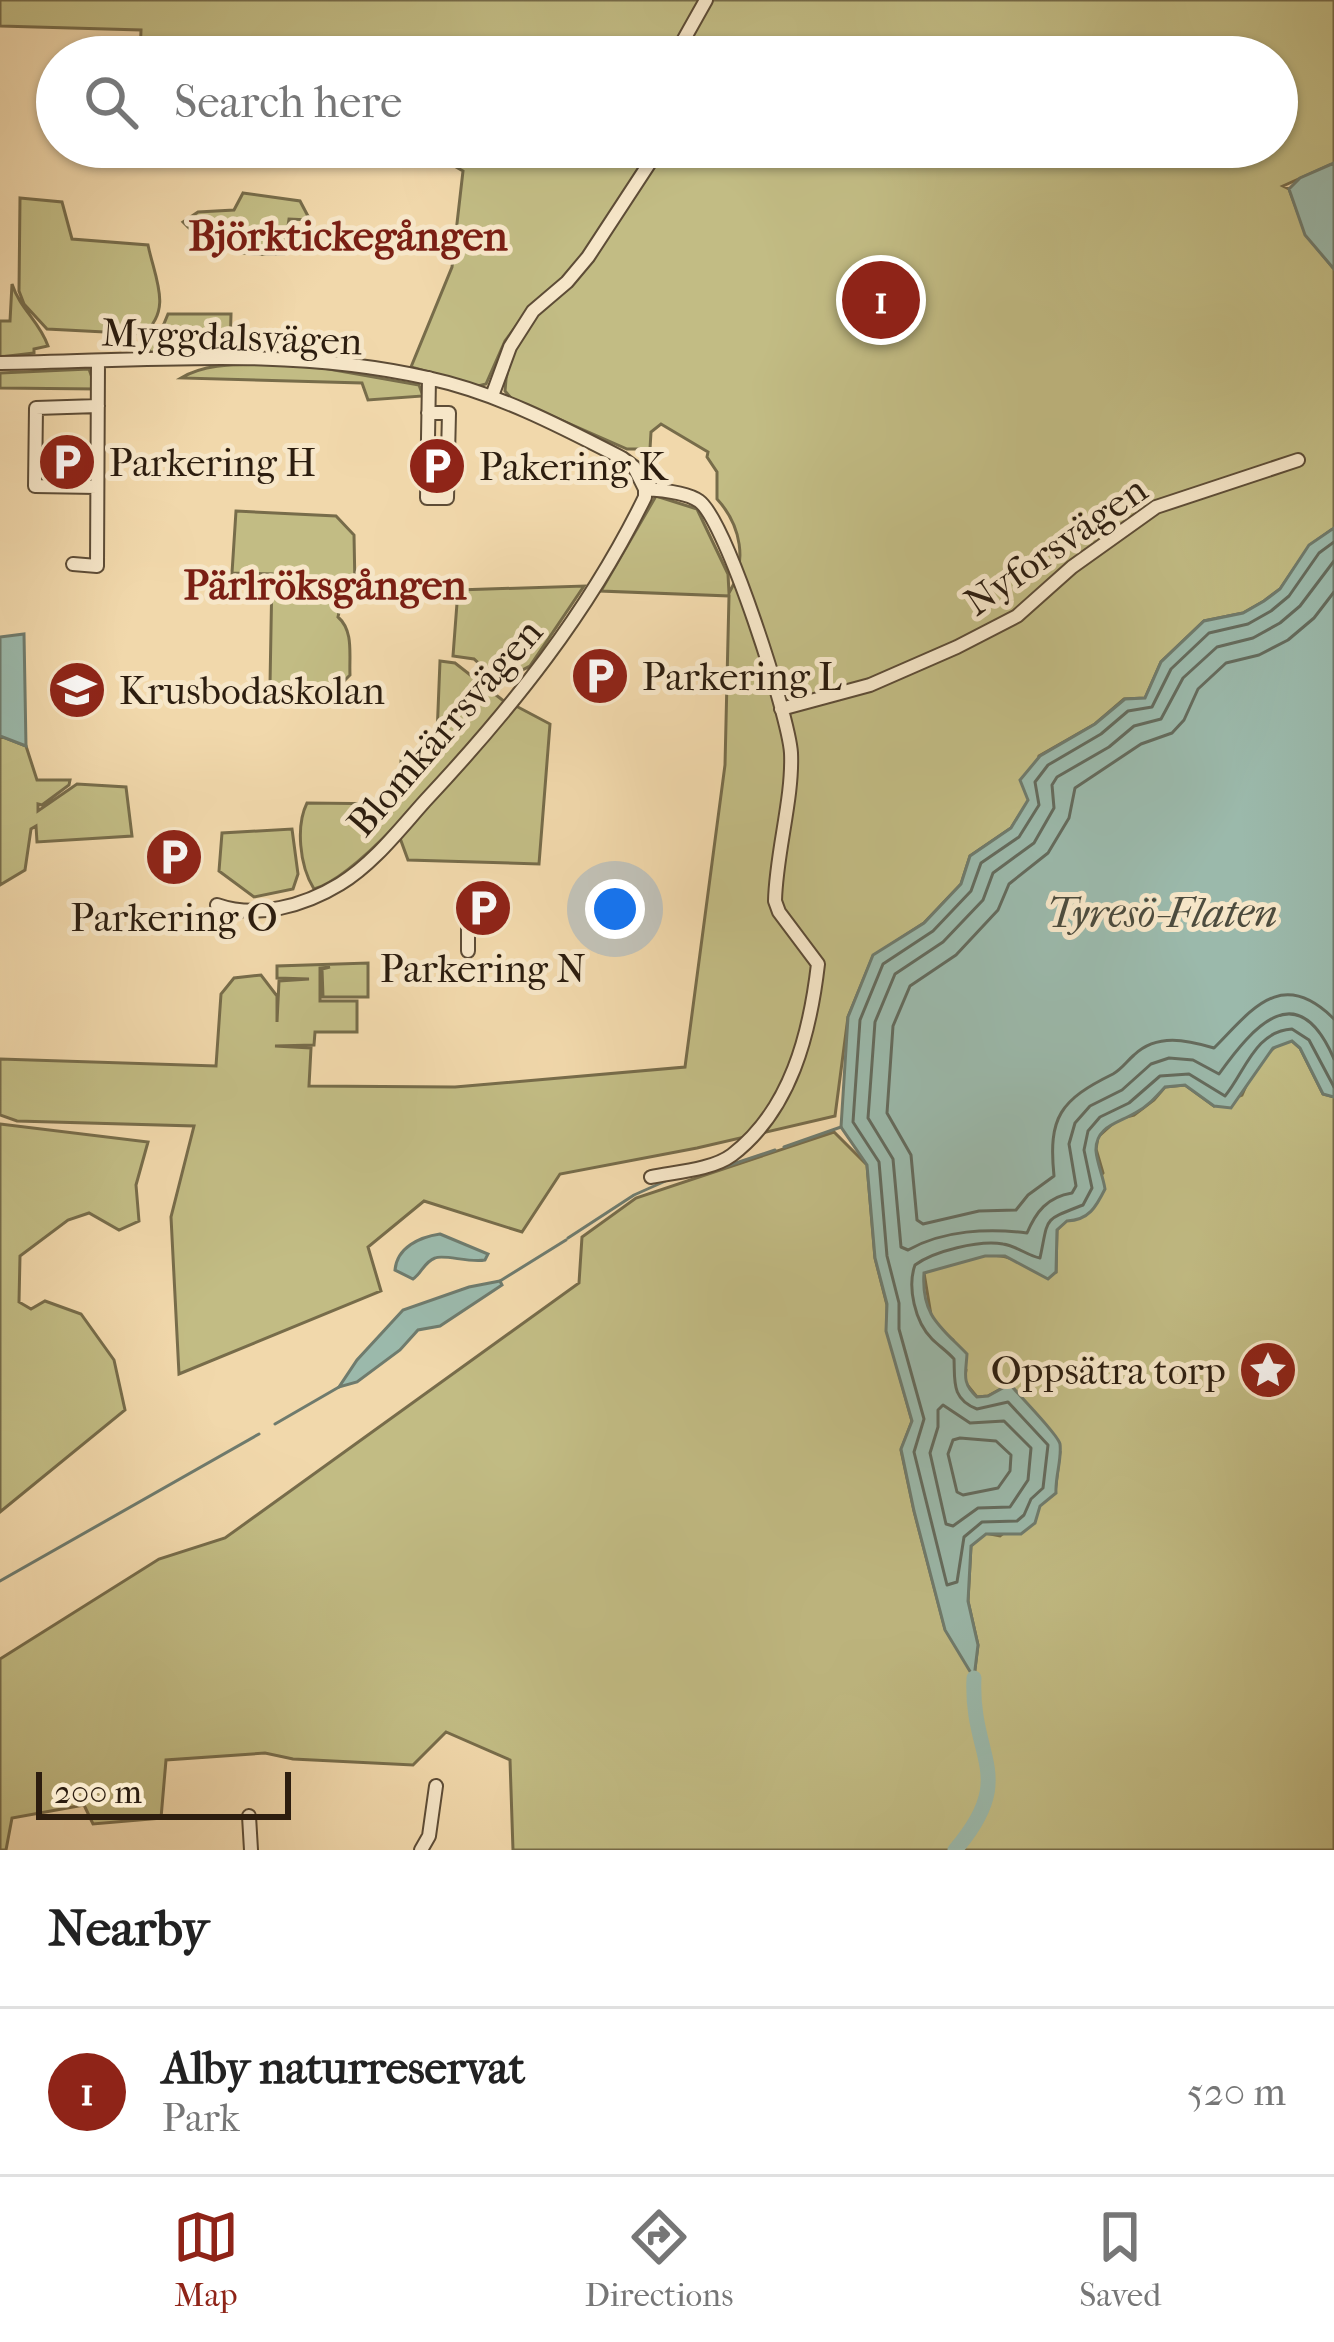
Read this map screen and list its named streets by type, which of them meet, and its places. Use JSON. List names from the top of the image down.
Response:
{
  "streets": {
    "street": ["Myggdalsvägen", "Nyforsvägen", "Blomkärrsvägen"]
  },
  "crossings": [
    ["Myggdalsvägen", "Blomkärrsvägen"]
  ],
  "districts": ["Björktickegången", "Pärlröksgången"],
  "water": ["Tyresö-Flaten"],
  "places": {
    "parking": [
      "Parkering H",
      "Pakering K",
      "Parkering L",
      "Parkering O",
      "Parkering N"
    ],
    "school or university": ["Krusbodaskolan"],
    "place": ["Oppsätra torp"]
  },
  "scale_bar": "200 m",
  "page": {
    "search": "Search here",
    "pins": "1",
    "scale": "200 m",
    "heading": "Nearby",
    "list": [
      {
        "mark": "1",
        "name": "Alby naturreservat",
        "note": "Park",
        "value": "520 m"
      }
    ],
    "nav": ["Map", "Directions", "Saved"]
  }
}
